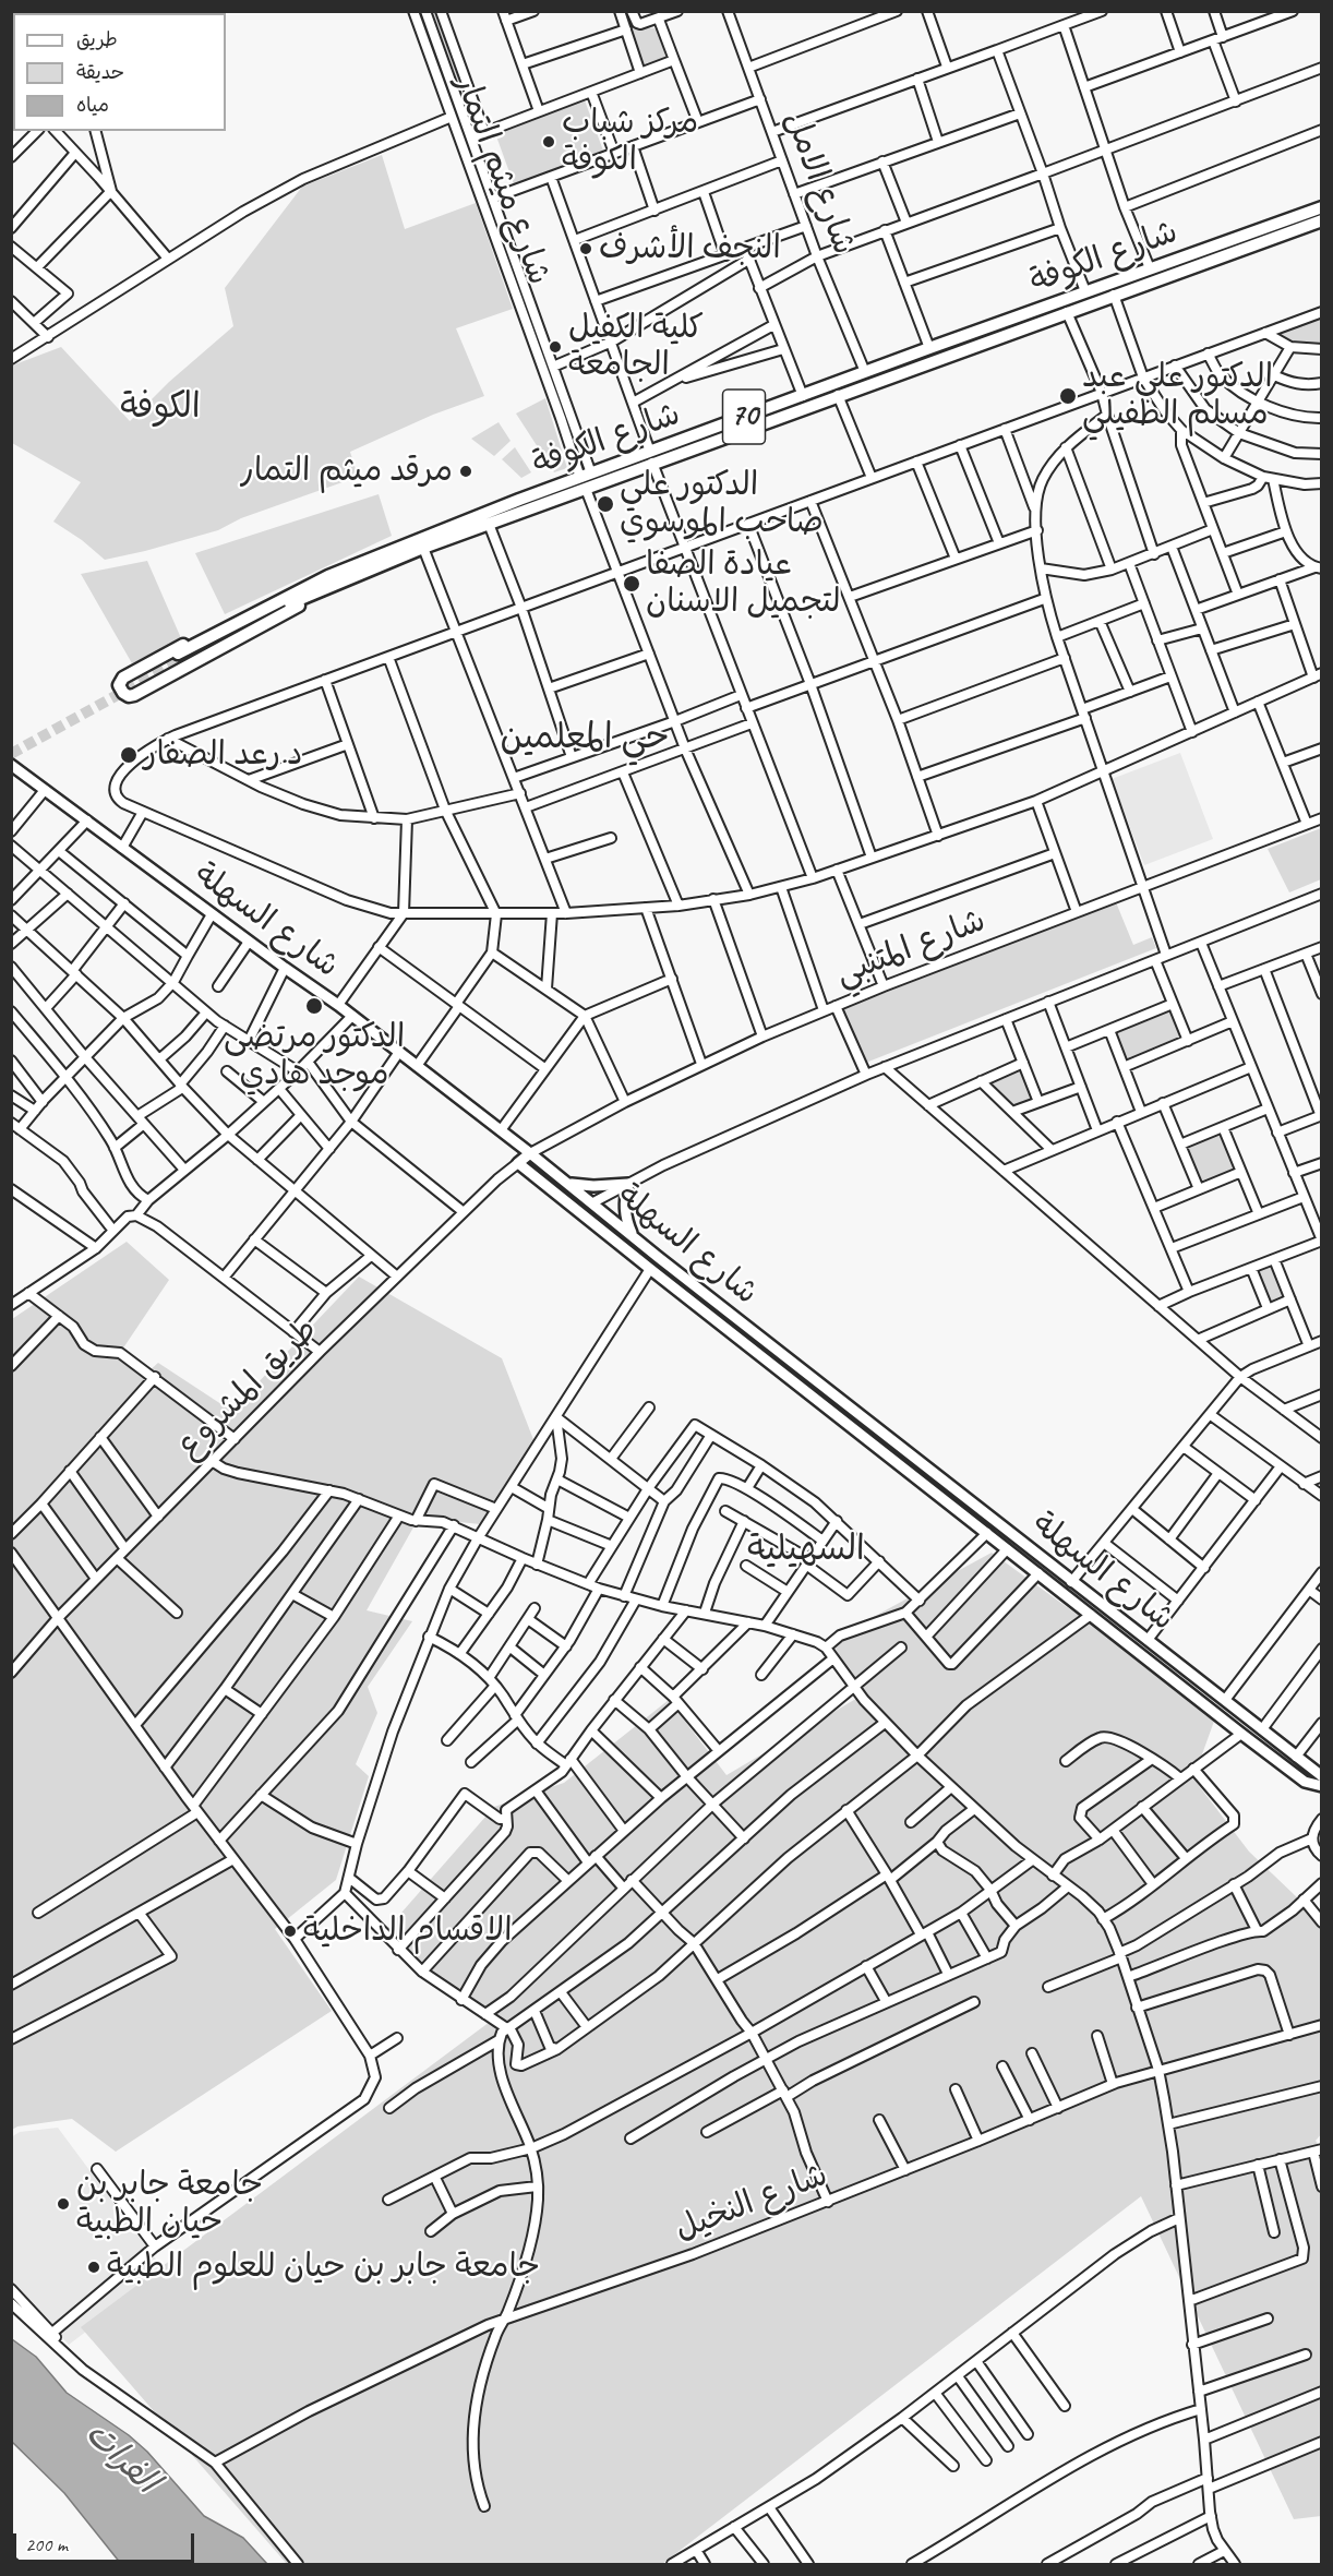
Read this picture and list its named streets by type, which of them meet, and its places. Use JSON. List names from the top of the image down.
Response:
{
  "streets": {
    "highway": ["شارع الكوفة", "70"],
    "main road": ["شارع السهلة", "طريق المشروع"],
    "street": [
      "شارع ميثم التمار",
      "شارع الامل",
      "شارع المتنبي",
      "شارع النخيل"
    ]
  },
  "crossings": [
    ["شارع ميثم التمار", "شارع الكوفة"],
    ["شارع الامل", "شارع الكوفة"],
    ["شارع السهلة", "شارع المتنبي"],
    ["شارع السهلة", "طريق المشروع"],
    ["شارع المتنبي", "طريق المشروع"]
  ],
  "districts": ["الكوفة", "حي المعلمين", "السهيلية"],
  "water": ["الفرات"],
  "places": [
    "مركز شباب الكوفة",
    "النجف الأشرف",
    "كلية الكفيل الجامعة",
    "الدكتور علي عبد مسلم الطفيلي",
    "مرقد ميثم التمار",
    "الدكتور علي صاحب الموسوي",
    "عيادة الصفا لتجميل الاسنان",
    "د.رعد الصفار",
    "الدكتور مرتضى موجد هادي",
    "الاقسام الداخلية",
    "جامعة جابر بن حيان الطبية",
    "جامعة جابر بن حيان للعلوم الطبية"
  ],
  "legend": ["طريق", "حديقة", "مياه"],
  "scale_bar": "200 m"
}
